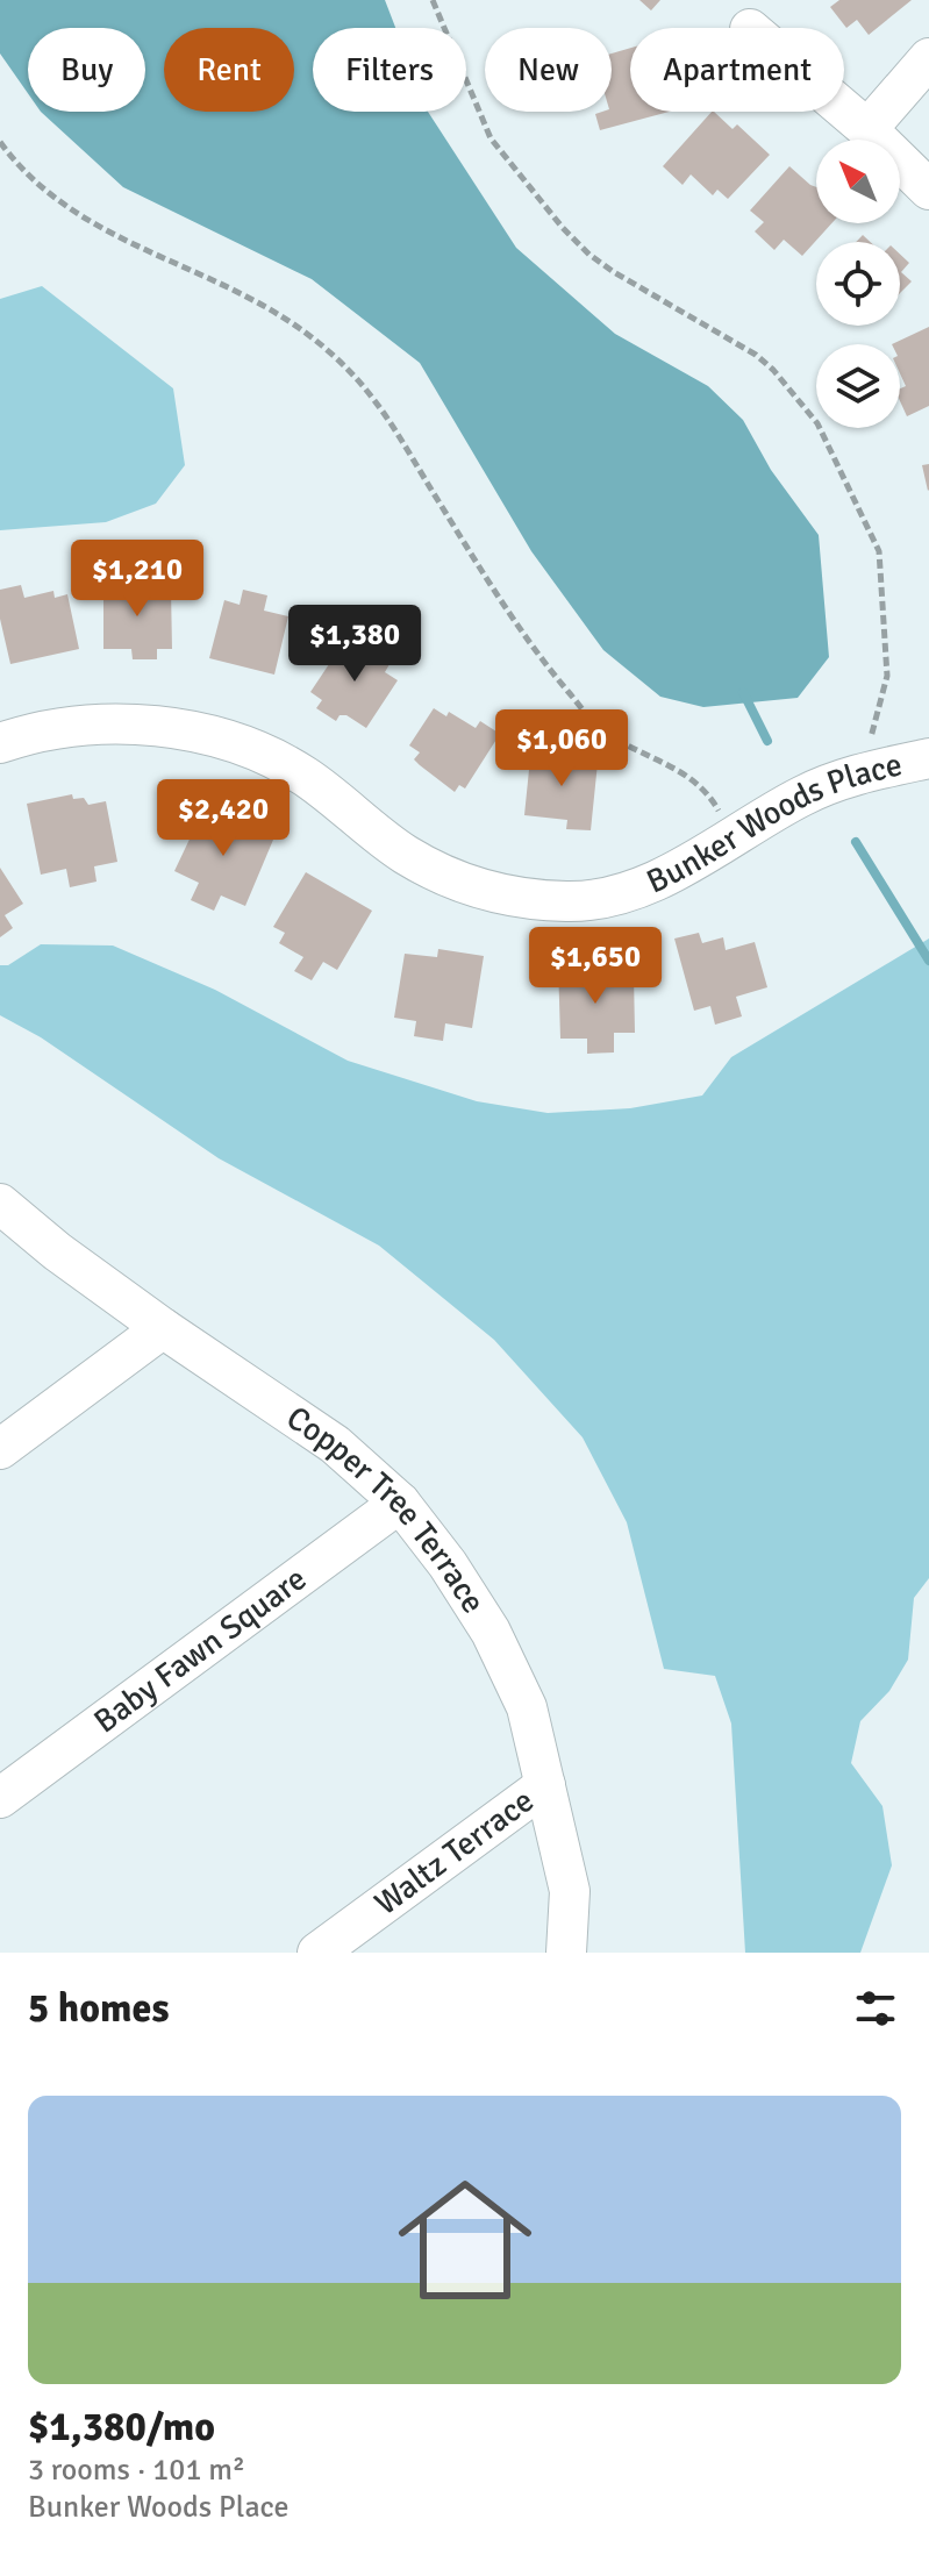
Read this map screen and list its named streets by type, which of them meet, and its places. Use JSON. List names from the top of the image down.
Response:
{
  "streets": {
    "street": [
      "Bunker Woods Place",
      "Copper Tree Terrace",
      "Baby Fawn Square",
      "Waltz Terrace"
    ]
  },
  "crossings": [
    ["Copper Tree Terrace", "Baby Fawn Square"],
    ["Copper Tree Terrace", "Waltz Terrace"]
  ],
  "north": "top left",
  "page": {
    "chip": [
      "Buy",
      "Rent",
      "Filters",
      "New",
      "Apartment"
    ],
    "price": [
      "$1,210",
      "$1,380",
      "$1,060",
      "$2,420",
      "$1,650"
    ],
    "heading": "5 homes",
    "list": [
      {
        "name": "$1,380/mo",
        "note": "3 rooms · 101 m² · Bunker Woods Place"
      }
    ]
  }
}
